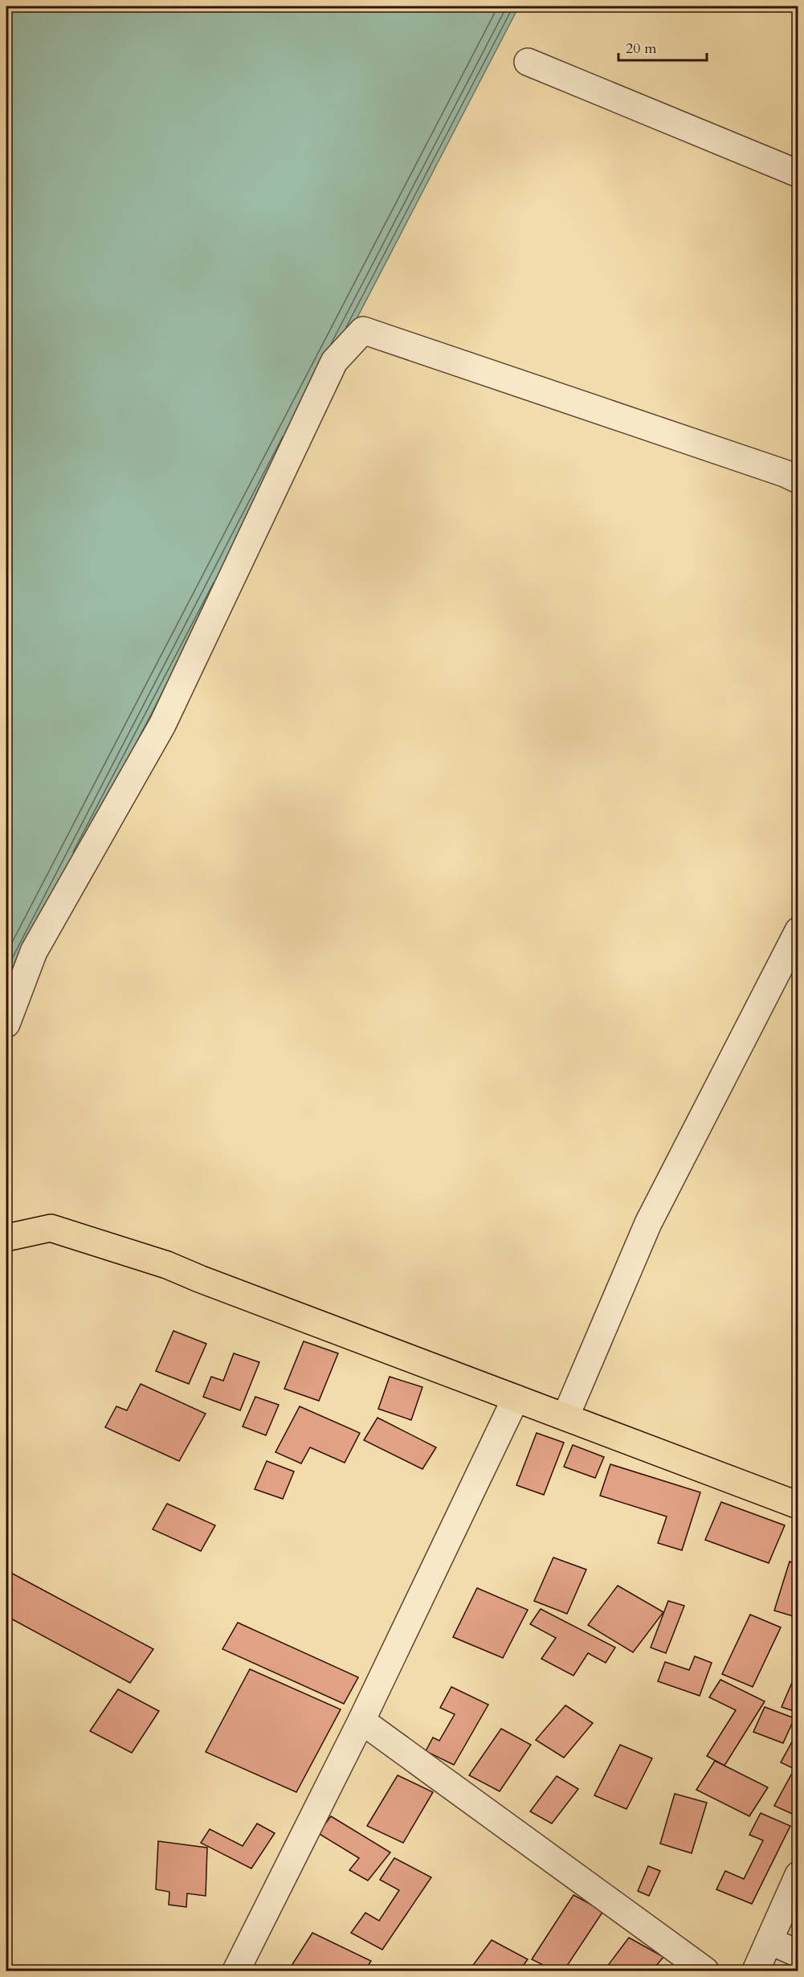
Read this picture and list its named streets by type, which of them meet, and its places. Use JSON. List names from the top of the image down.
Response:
{
  "scale_bar": "20 m"
}
